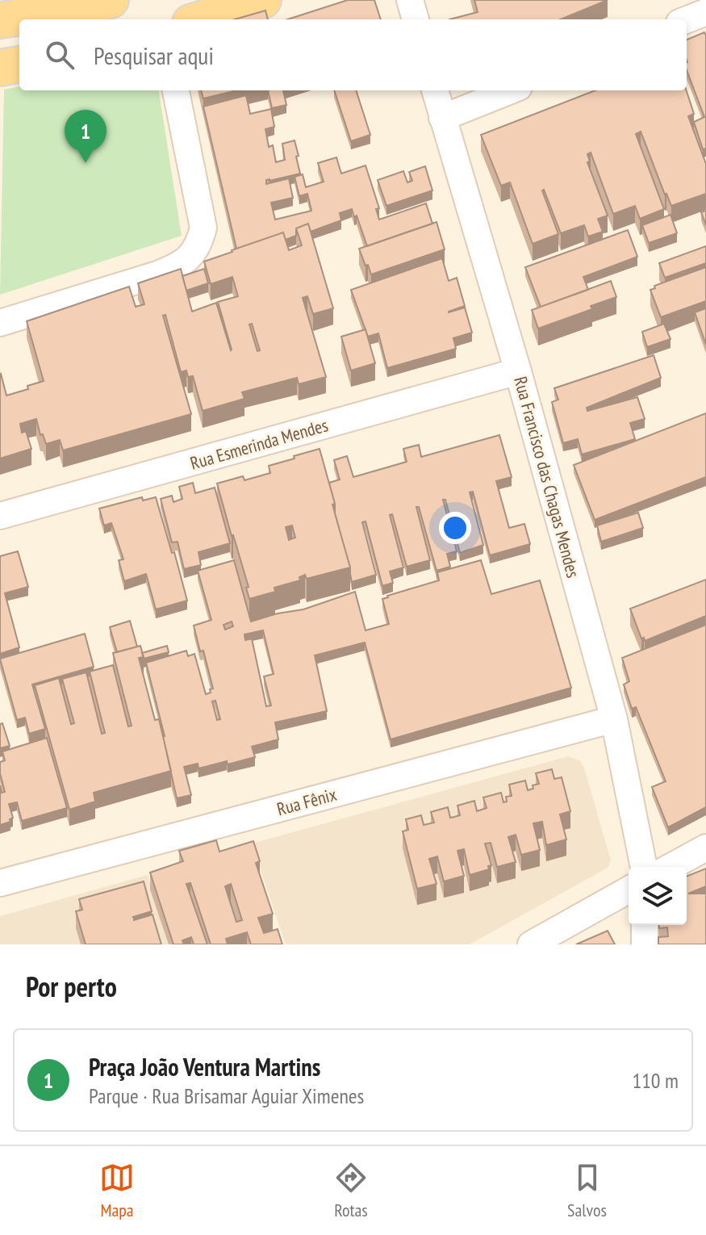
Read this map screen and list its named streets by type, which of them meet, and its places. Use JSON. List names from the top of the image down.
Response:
{
  "streets": {
    "street": ["Rua Esmerinda Mendes", "Rua Francisco das Chagas Mendes", "Rua Fênix"]
  },
  "crossings": [
    ["Rua Esmerinda Mendes", "Rua Francisco das Chagas Mendes"],
    ["Rua Francisco das Chagas Mendes", "Rua Fênix"]
  ],
  "page": {
    "search": "Pesquisar aqui",
    "pins": "1",
    "heading": "Por perto",
    "list": [
      {
        "mark": "1",
        "name": "Praça João Ventura Martins",
        "note": "Parque · Rua Brisamar Aguiar Ximenes",
        "value": "110 m"
      }
    ],
    "nav": ["Mapa", "Rotas", "Salvos"]
  }
}
